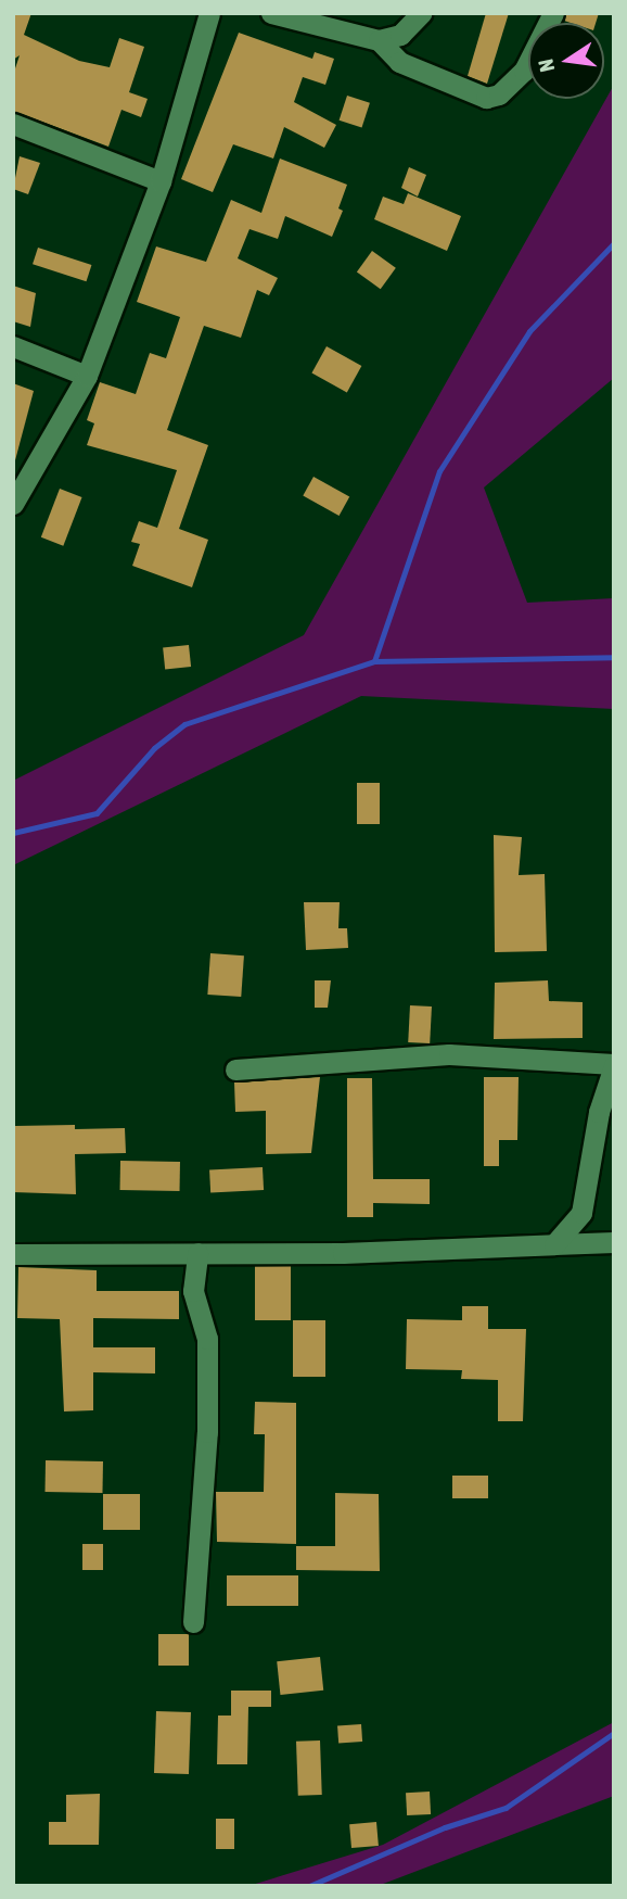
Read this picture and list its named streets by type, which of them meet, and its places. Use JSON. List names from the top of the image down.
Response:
{
  "north": "left"
}
